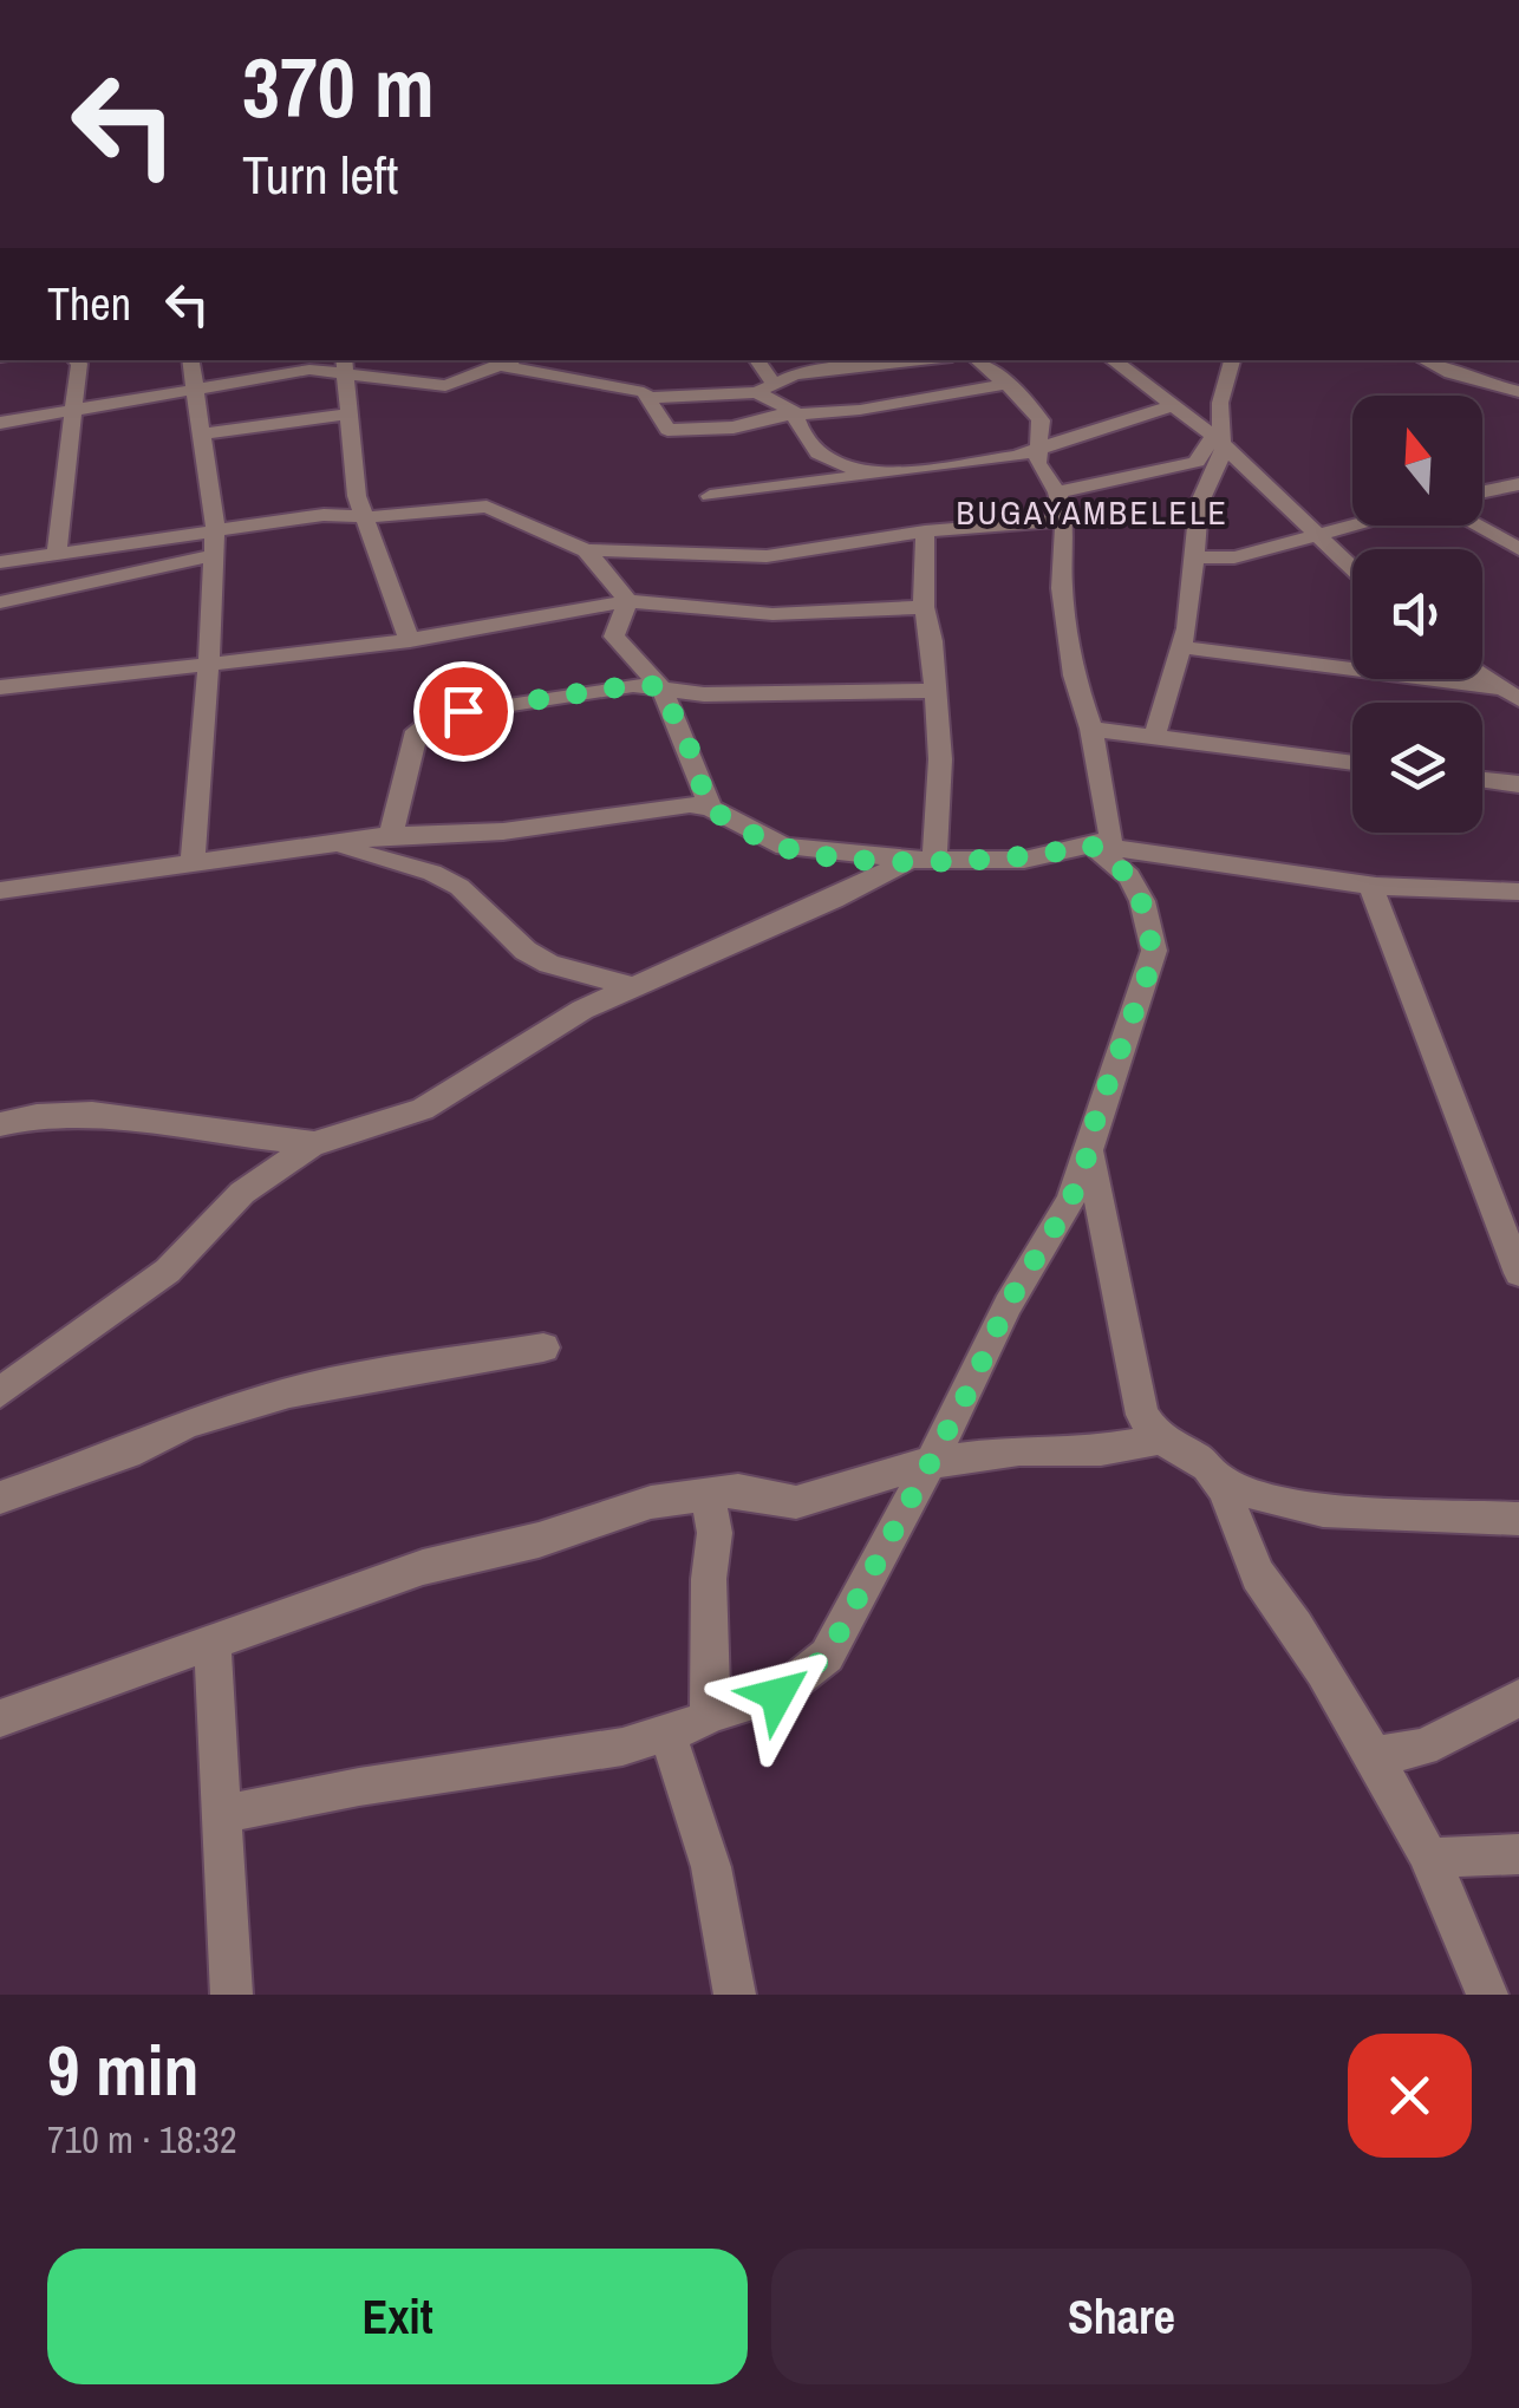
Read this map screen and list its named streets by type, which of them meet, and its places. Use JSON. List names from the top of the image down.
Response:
{
  "districts": ["BUGAYAMBELELE"],
  "north": "top",
  "page": {
    "turn": ["370 m", "Turn left"],
    "then": "Then",
    "heading": ["9 min", "710 m · 18:32"],
    "buttons": ["Exit", "Share"]
  }
}
